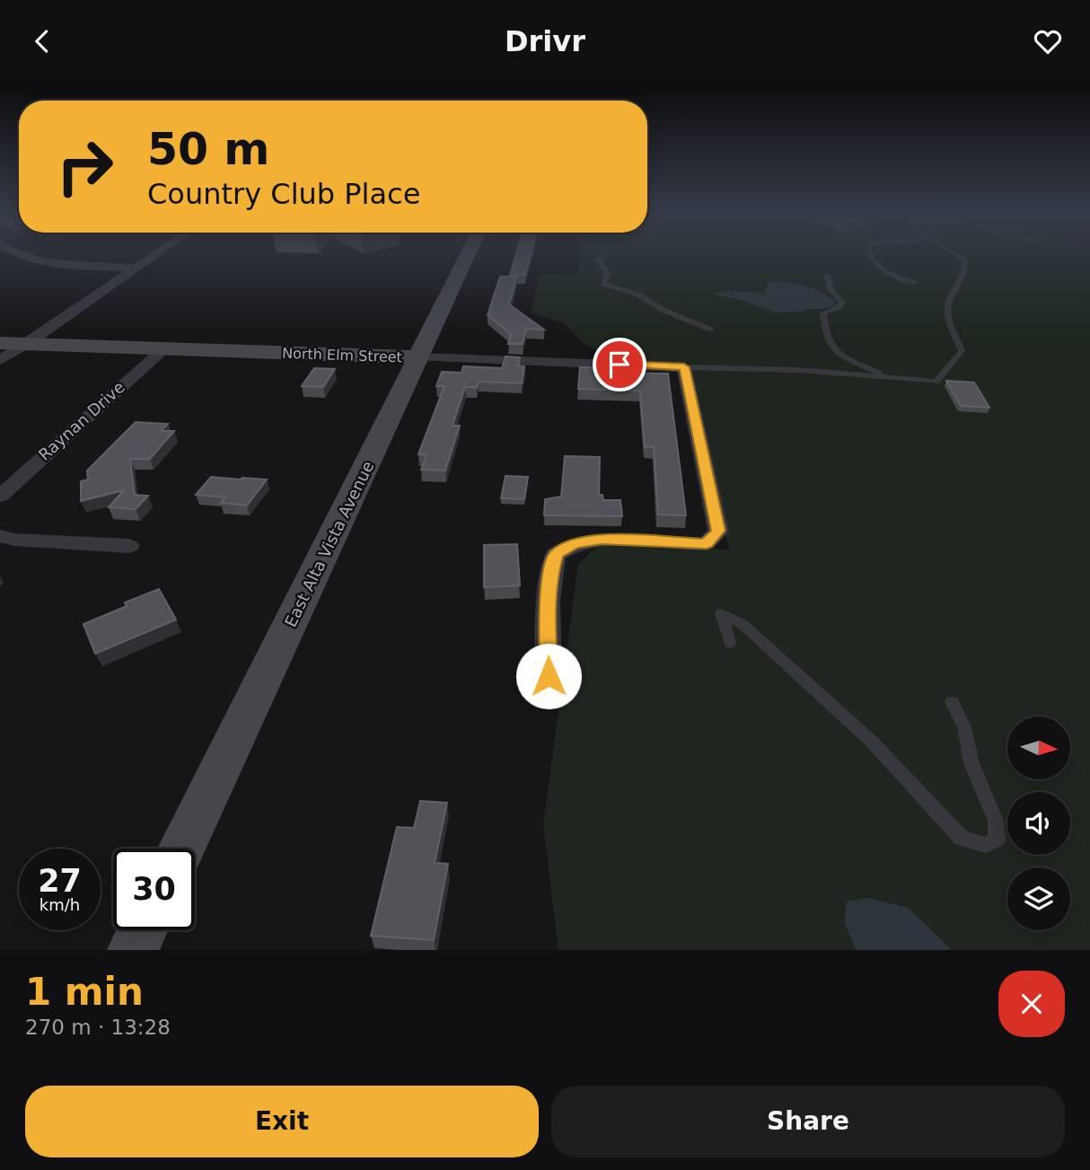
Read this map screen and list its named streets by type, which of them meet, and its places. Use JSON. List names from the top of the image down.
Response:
{
  "streets": {
    "main road": ["North Elm Street", "East Alta Vista Avenue"],
    "street": ["Raynan Drive"]
  },
  "crossings": [
    ["North Elm Street", "Raynan Drive"],
    ["North Elm Street", "East Alta Vista Avenue"]
  ],
  "north": "right",
  "page": {
    "header": "Drivr",
    "turn": ["50 m", "Country Club Place"],
    "speed": "27 km/h",
    "limit": "30",
    "heading": ["1 min", "270 m · 13:28"],
    "buttons": ["Exit", "Share"]
  }
}
